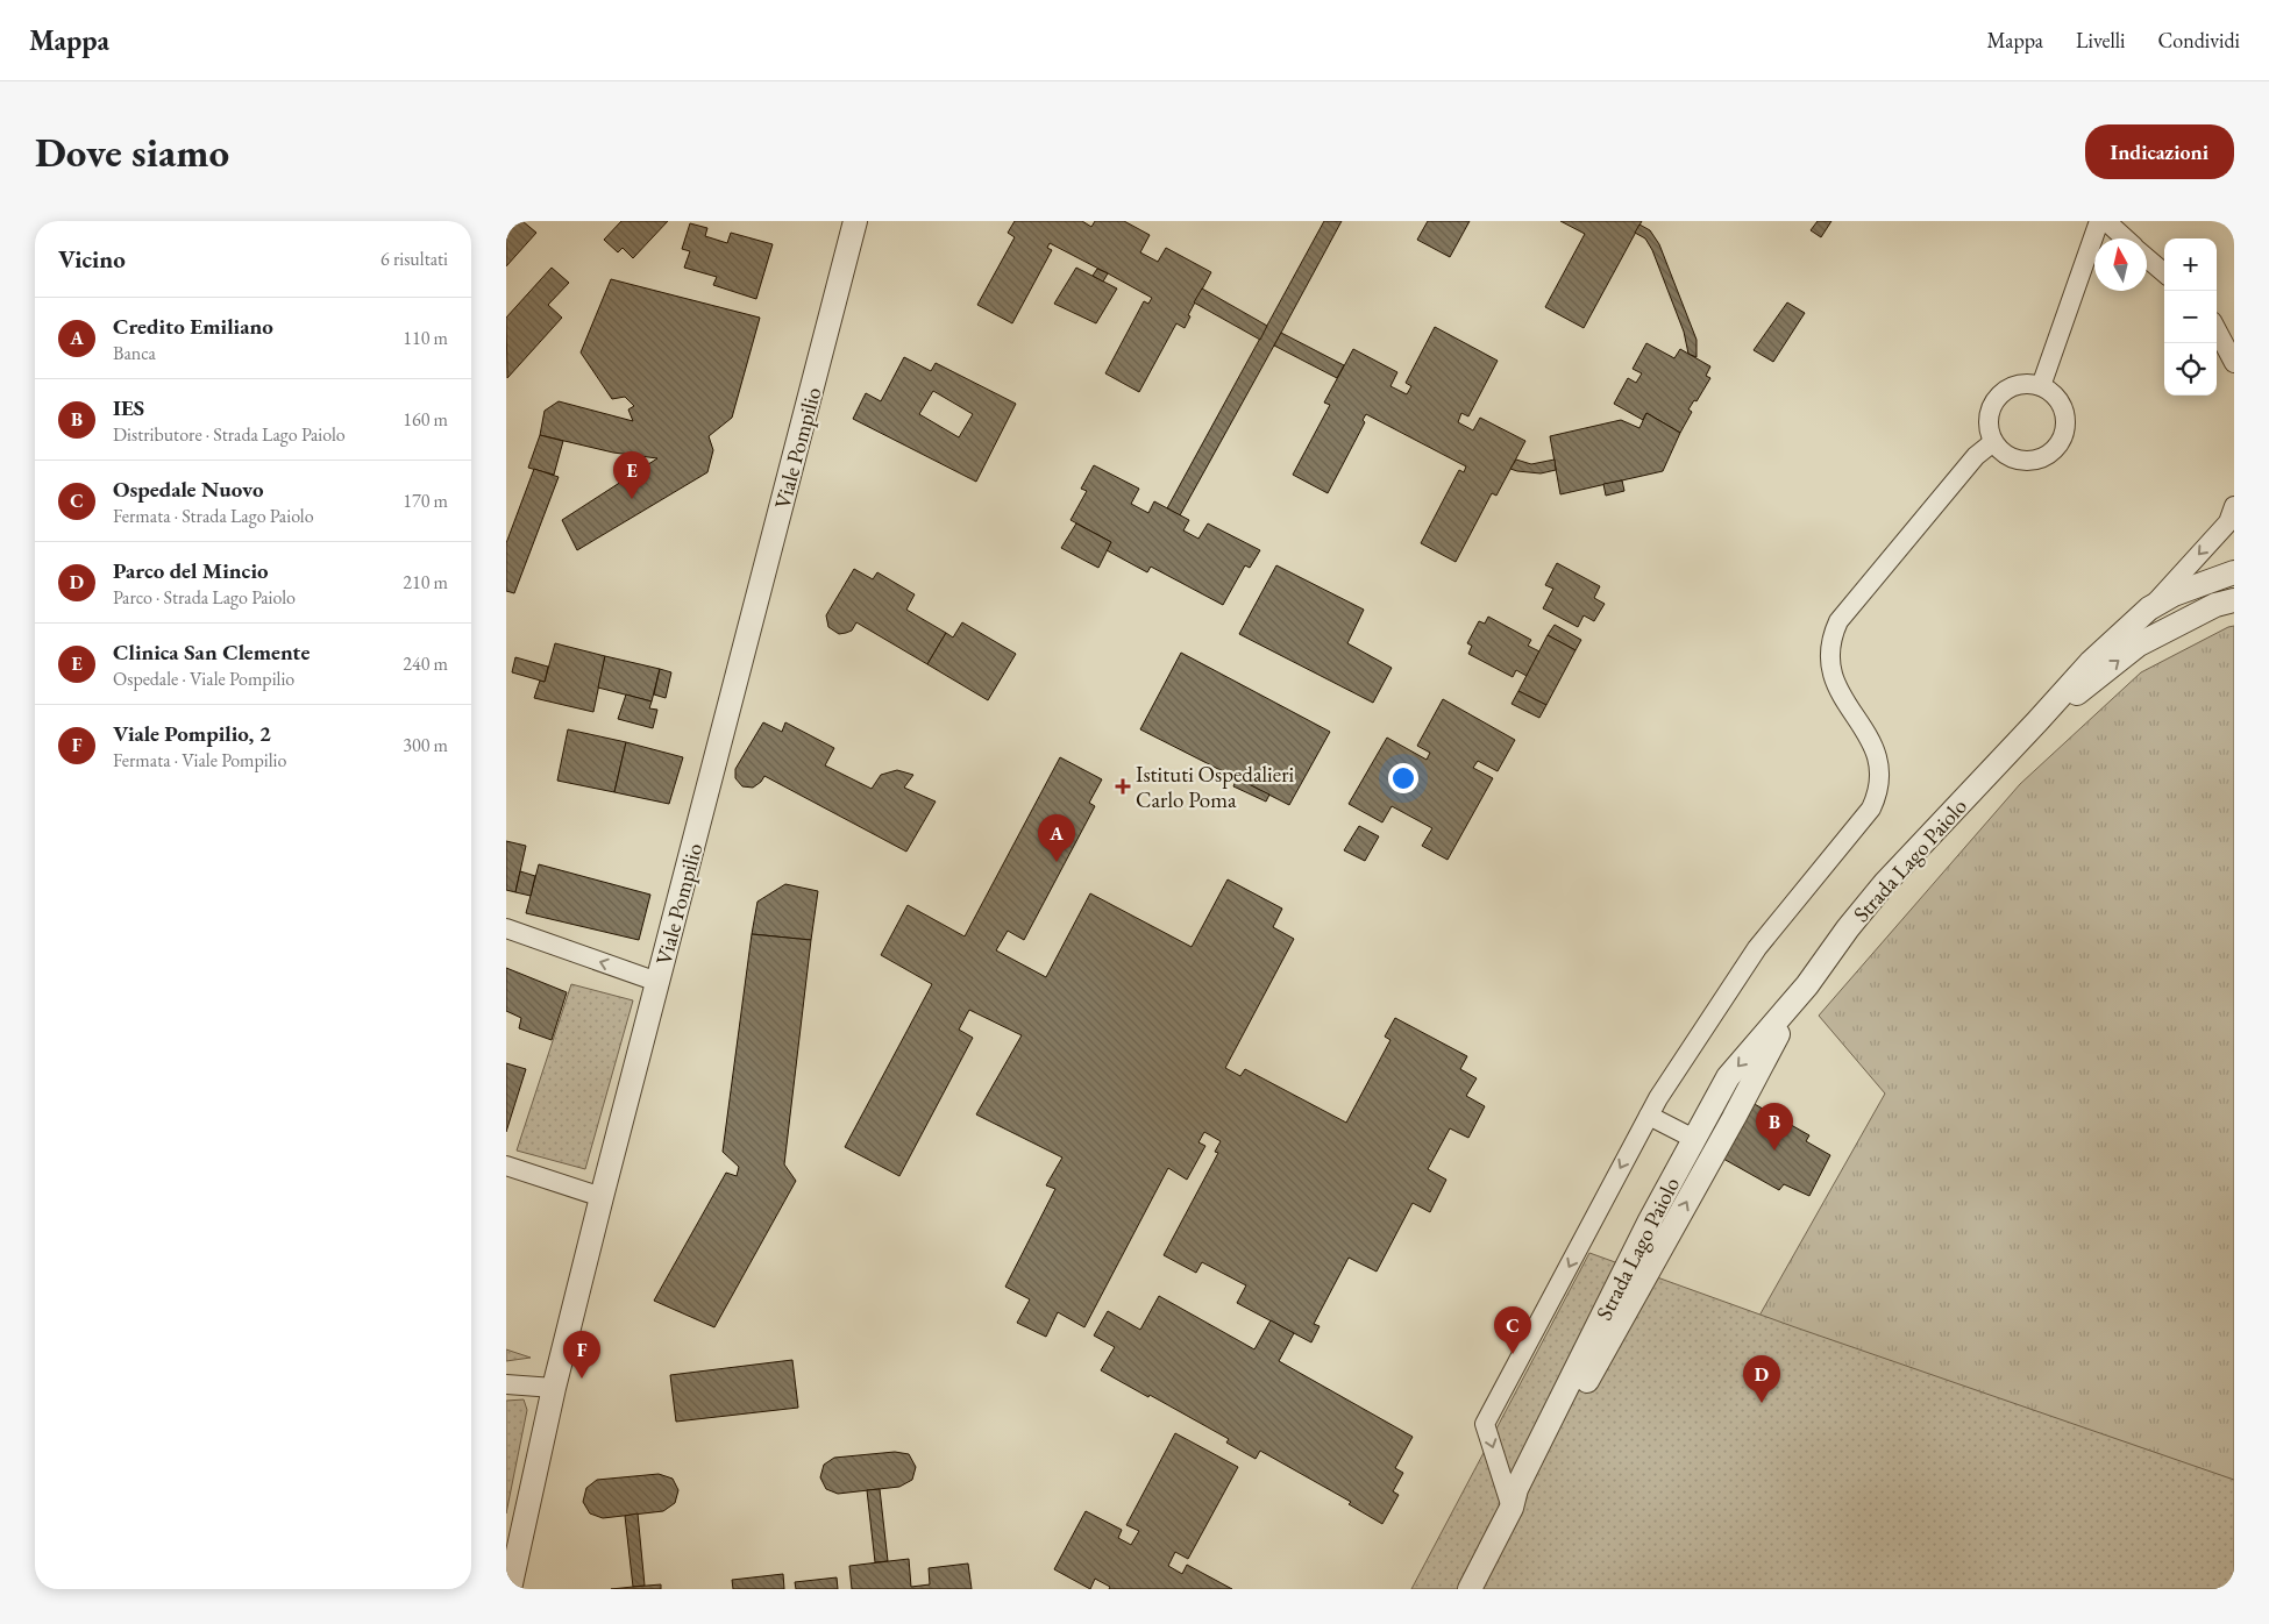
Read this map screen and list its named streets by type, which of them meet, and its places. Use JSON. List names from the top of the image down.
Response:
{
  "streets": {
    "street": ["Viale Pompilio", "Strada Lago Paiolo"]
  },
  "places": {
    "health": ["Istituti Ospedalieri Carlo Poma"]
  },
  "north": "top",
  "page": {
    "header": "Mappa",
    "nav": ["Mappa", "Livelli", "Condividi"],
    "buttons": "Indicazioni",
    "title": "Dove siamo",
    "heading": ["Vicino", "6 risultati"],
    "map_buttons": ["+", "−"],
    "list": [
      {
        "mark": "A",
        "name": "Credito Emiliano",
        "note": "Banca",
        "value": "110 m"
      },
      {
        "mark": "B",
        "name": "IES",
        "note": "Distributore · Strada Lago Paiolo",
        "value": "160 m"
      },
      {
        "mark": "C",
        "name": "Ospedale Nuovo",
        "note": "Fermata · Strada Lago Paiolo",
        "value": "170 m"
      },
      {
        "mark": "D",
        "name": "Parco del Mincio",
        "note": "Parco · Strada Lago Paiolo",
        "value": "210 m"
      },
      {
        "mark": "E",
        "name": "Clinica San Clemente",
        "note": "Ospedale · Viale Pompilio",
        "value": "240 m"
      },
      {
        "mark": "F",
        "name": "Viale Pompilio, 2",
        "note": "Fermata · Viale Pompilio",
        "value": "300 m"
      }
    ],
    "pins": [
      "E",
      "A",
      "B",
      "C",
      "F",
      "D"
    ]
  }
}
